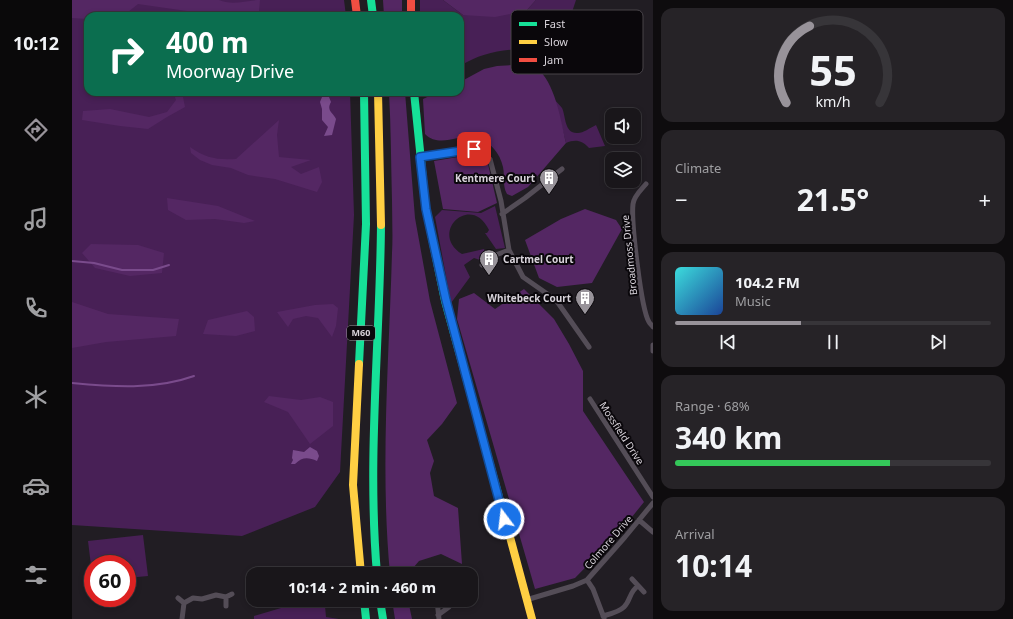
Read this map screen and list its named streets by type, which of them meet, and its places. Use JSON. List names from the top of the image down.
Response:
{
  "streets": {
    "main road": ["M60"],
    "street": ["Broadmoss Drive", "Mossfield Drive", "Colmore Drive"]
  },
  "places": {
    "building": ["Kentmere Court", "Cartmel Court", "Whitebeck Court"]
  },
  "legend": ["Fast", "Slow", "Jam"],
  "page": {
    "tabs": "10:12",
    "turn": ["400 m", "Moorway Drive"],
    "tile": [
      "Climate",
      ["Range · 68%", "340 km"],
      ["Arrival", "10:14"]
    ],
    "heat": ["−", "21.5°", "+"],
    "song": ["104.2 FM", "Music"],
    "limit": "60",
    "trip": "10:14 · 2 min · 460 m",
    "gauge": ["55", "km/h"]
  }
}
